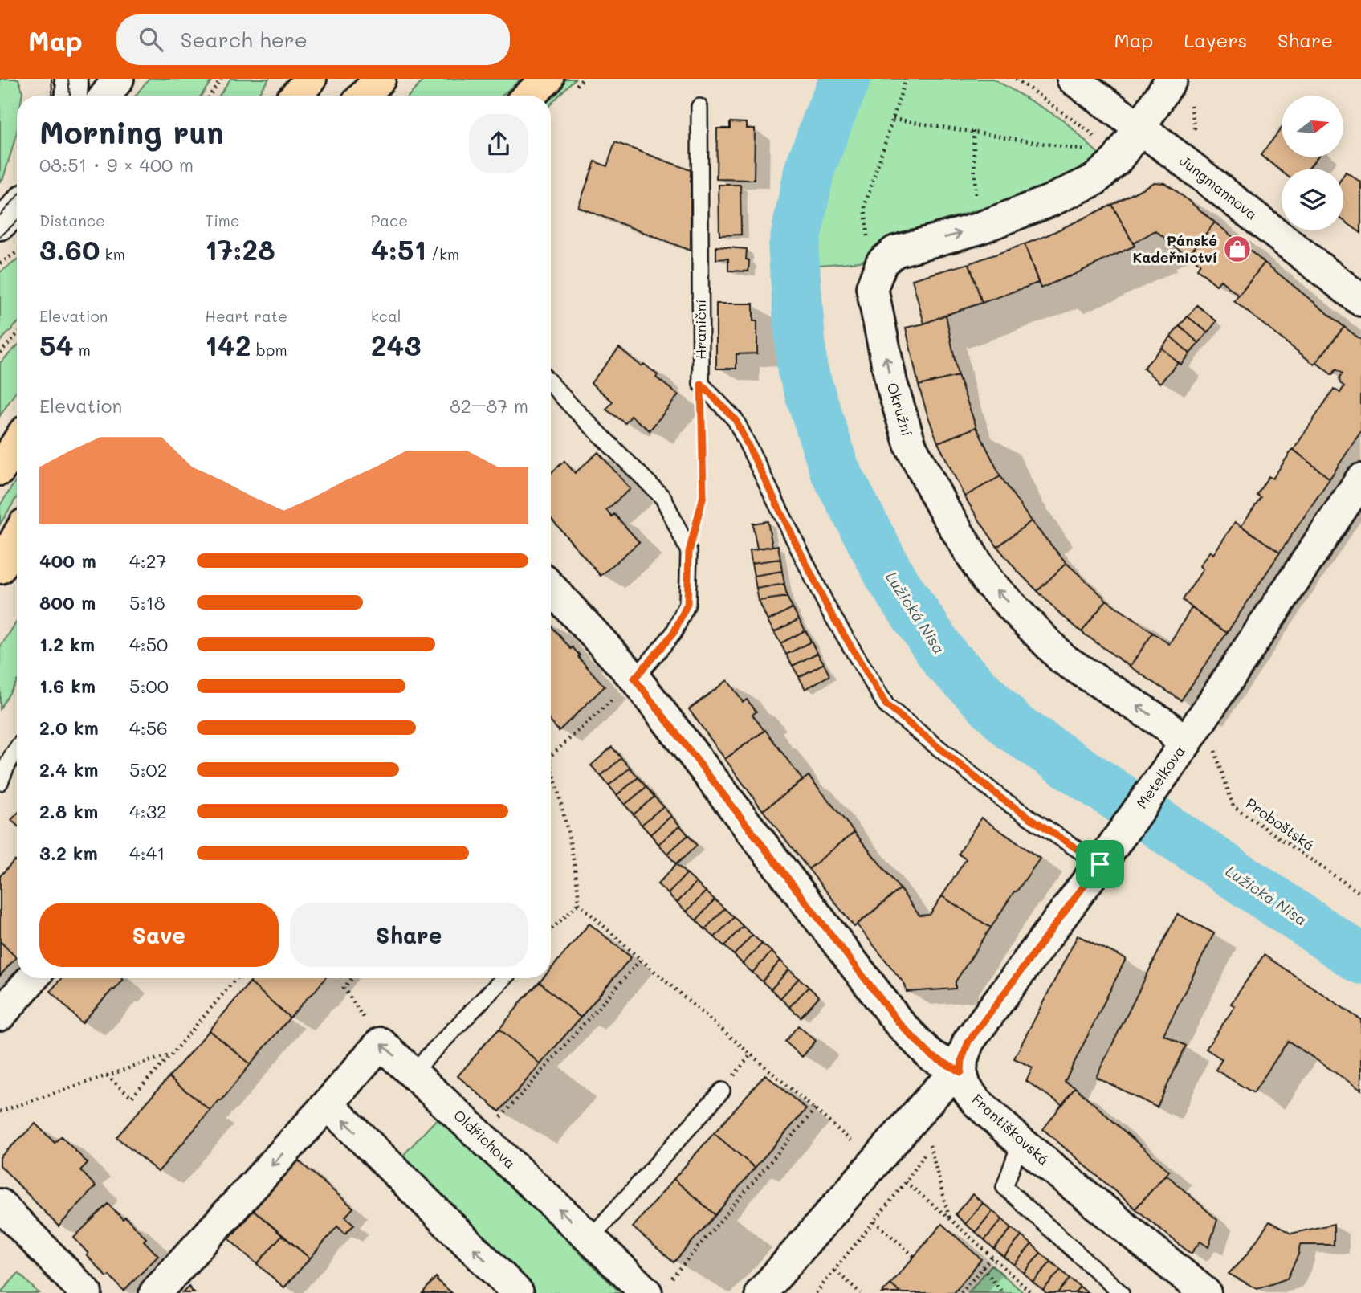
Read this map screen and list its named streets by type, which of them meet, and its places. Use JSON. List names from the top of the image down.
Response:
{
  "streets": {
    "street": [
      "Jungmannova",
      "Okružní",
      "Metelkova",
      "Františkovská",
      "Oldřichova"
    ],
    "lane": ["Hraniční"],
    "path": ["Proboštská"]
  },
  "crossings": [
    ["Jungmannova", "Okružní"],
    ["Okružní", "Metelkova"],
    ["Okružní", "Proboštská"],
    ["Metelkova", "Proboštská"],
    ["Metelkova", "Františkovská"]
  ],
  "water": ["Lužická Nisa"],
  "places": {
    "shop": ["Pánské Kadeřnictví"]
  },
  "north": "right",
  "page": {
    "header": "Map",
    "search": "Search here",
    "nav": ["Map", "Layers", "Share"],
    "heading": ["Morning run", "08:51 · 9 × 400 m"],
    "stats": [
      ["Distance", "3.60 km"],
      ["Time", "17:28"],
      ["Pace", "4:51 /km"],
      ["Elevation", "54 m"],
      ["Heart rate", "142 bpm"],
      ["kcal", "243"]
    ],
    "chart": ["Elevation", "82–87 m"],
    "list": [
      {
        "name": "400 m",
        "note": "4:27"
      },
      {
        "name": "800 m",
        "note": "5:18"
      },
      {
        "name": "1.2 km",
        "note": "4:50"
      },
      {
        "name": "1.6 km",
        "note": "5:00"
      },
      {
        "name": "2.0 km",
        "note": "4:56"
      },
      {
        "name": "2.4 km",
        "note": "5:02"
      },
      {
        "name": "2.8 km",
        "note": "4:32"
      },
      {
        "name": "3.2 km",
        "note": "4:41"
      }
    ],
    "buttons": ["Save", "Share"]
  }
}
